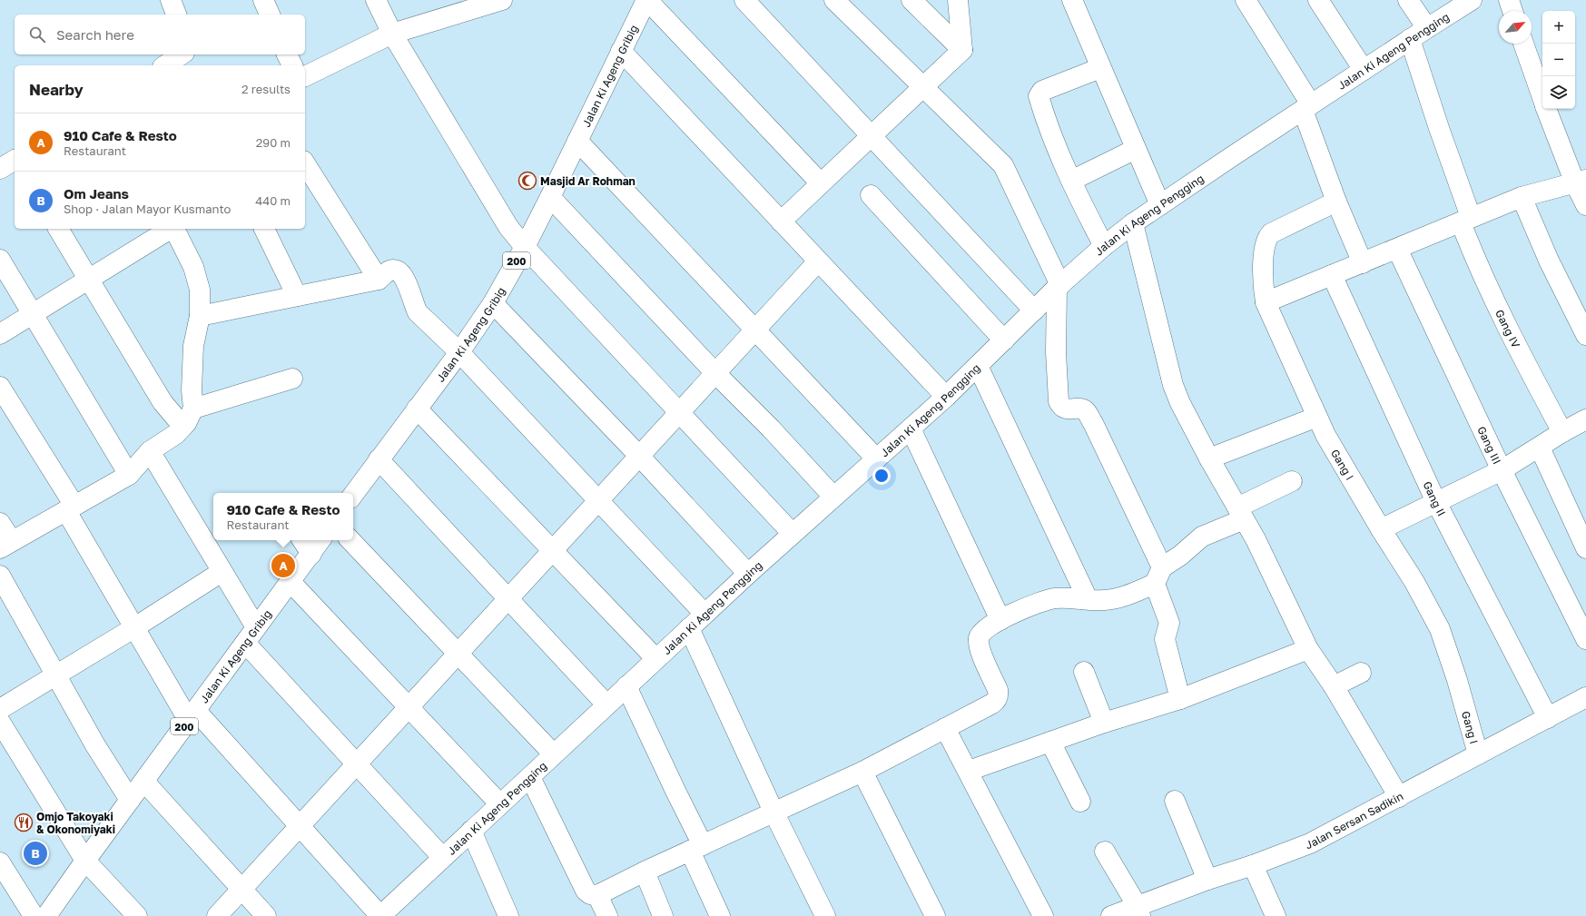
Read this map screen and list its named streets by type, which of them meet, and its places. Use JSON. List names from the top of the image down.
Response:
{
  "streets": {
    "street": [
      "Jalan Ki Ageng Pengging",
      "Jalan Ki Ageng Gribig",
      "200",
      "Gang IV",
      "Gang III",
      "Gang I",
      "Gang II",
      "Jalan Sersan Sadikin"
    ]
  },
  "crossings": [
    ["Jalan Ki Ageng Pengging", "Gang IV"],
    ["Gang I", "Jalan Sersan Sadikin"],
    ["Gang II", "Jalan Sersan Sadikin"]
  ],
  "places": {
    "mosque": ["Masjid Ar Rohman"],
    "restaurant": ["Omjo Takoyaki & Okonomiyaki"]
  },
  "north": "top right",
  "page": {
    "map_buttons": ["+", "−"],
    "search": "Search here",
    "heading": ["Nearby", "2 results"],
    "list": [
      {
        "mark": "A",
        "name": "910 Cafe & Resto",
        "note": "Restaurant",
        "value": "290 m"
      },
      {
        "mark": "B",
        "name": "Om Jeans",
        "note": "Shop · Jalan Mayor Kusmanto",
        "value": "440 m"
      }
    ],
    "popup": ["910 Cafe & Resto", "Restaurant"],
    "pins": ["A", "B"]
  }
}
